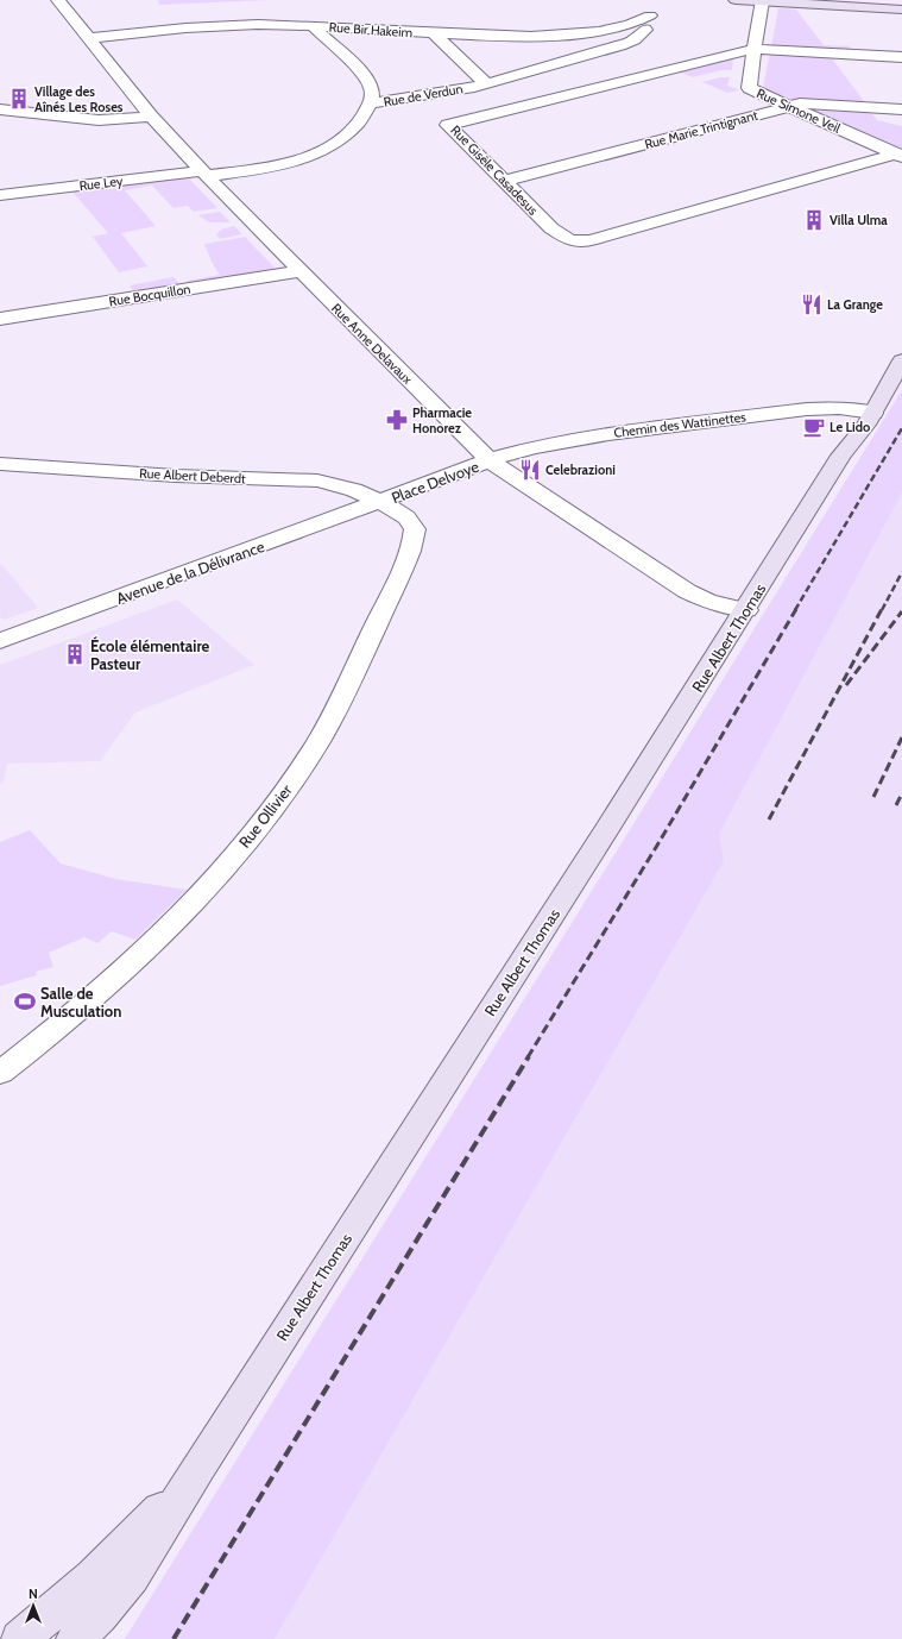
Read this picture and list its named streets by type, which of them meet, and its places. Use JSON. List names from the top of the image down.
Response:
{
  "streets": {
    "street": [
      "Rue Bir Hakeim",
      "Rue de Verdun",
      "Rue Simone Veil",
      "Rue Marie Trintignant",
      "Rue Gisèle Casadesus",
      "Rue Ley",
      "Rue Bocquillon",
      "Rue Anne Delavaux",
      "Chemin des Wattinettes",
      "Rue Albert Deberdt",
      "Place Delvoye",
      "Avenue de la Délivrance",
      "Rue Albert Thomas",
      "Rue Ollivier"
    ]
  },
  "crossings": [
    ["Rue Bir Hakeim", "Rue de Verdun"],
    ["Rue Bir Hakeim", "Rue Anne Delavaux"],
    ["Rue de Verdun", "Rue Ley"],
    ["Rue de Verdun", "Rue Anne Delavaux"],
    ["Rue Simone Veil", "Rue Marie Trintignant"],
    ["Rue Simone Veil", "Rue Gisèle Casadesus"],
    ["Rue Marie Trintignant", "Rue Gisèle Casadesus"],
    ["Rue Ley", "Rue Anne Delavaux"],
    ["Rue Bocquillon", "Rue Anne Delavaux"],
    ["Rue Anne Delavaux", "Chemin des Wattinettes"],
    ["Rue Anne Delavaux", "Place Delvoye"],
    ["Rue Anne Delavaux", "Rue Albert Thomas"],
    ["Chemin des Wattinettes", "Place Delvoye"],
    ["Chemin des Wattinettes", "Rue Albert Thomas"],
    ["Rue Albert Deberdt", "Place Delvoye"],
    ["Rue Albert Deberdt", "Avenue de la Délivrance"],
    ["Rue Albert Deberdt", "Rue Ollivier"],
    ["Place Delvoye", "Avenue de la Délivrance"],
    ["Place Delvoye", "Rue Ollivier"],
    ["Avenue de la Délivrance", "Rue Ollivier"]
  ],
  "places": {
    "building": ["Village des Aînés Les Roses", "Villa Ulma", "École élémentaire Pasteur"],
    "restaurant": ["La Grange", "Celebrazioni"],
    "pharmacy": ["Pharmacie Honorez"],
    "cafe": ["Le Lido"],
    "sports": ["Salle de Musculation"]
  },
  "north": "top"
}
